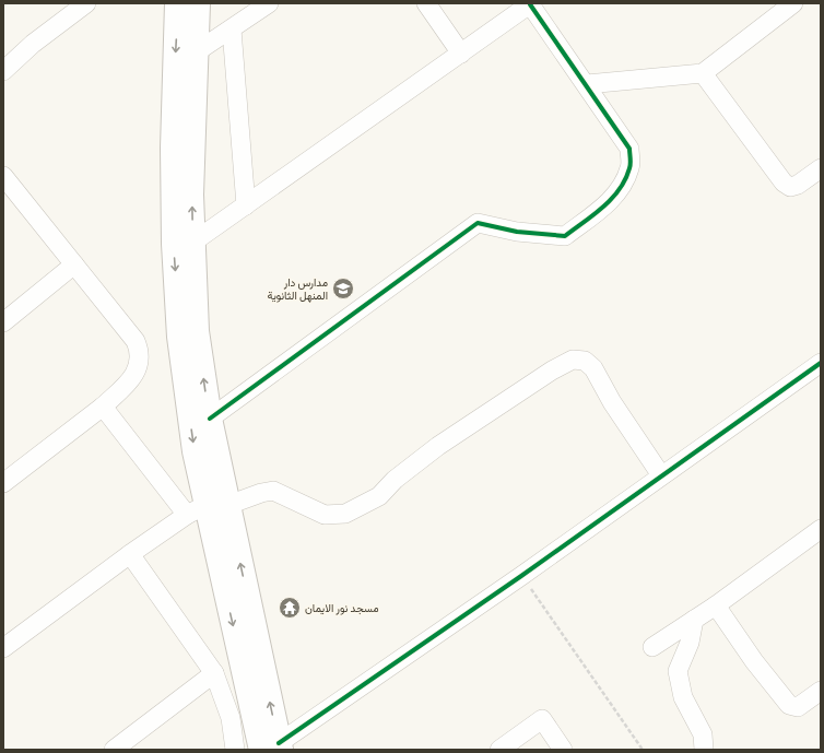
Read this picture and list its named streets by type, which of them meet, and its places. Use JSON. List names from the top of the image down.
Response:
{
  "places": {
    "school or university": ["مدارس دار المنهل الثانوية"],
    "temple": ["مسجد نور الايمان"]
  }
}
